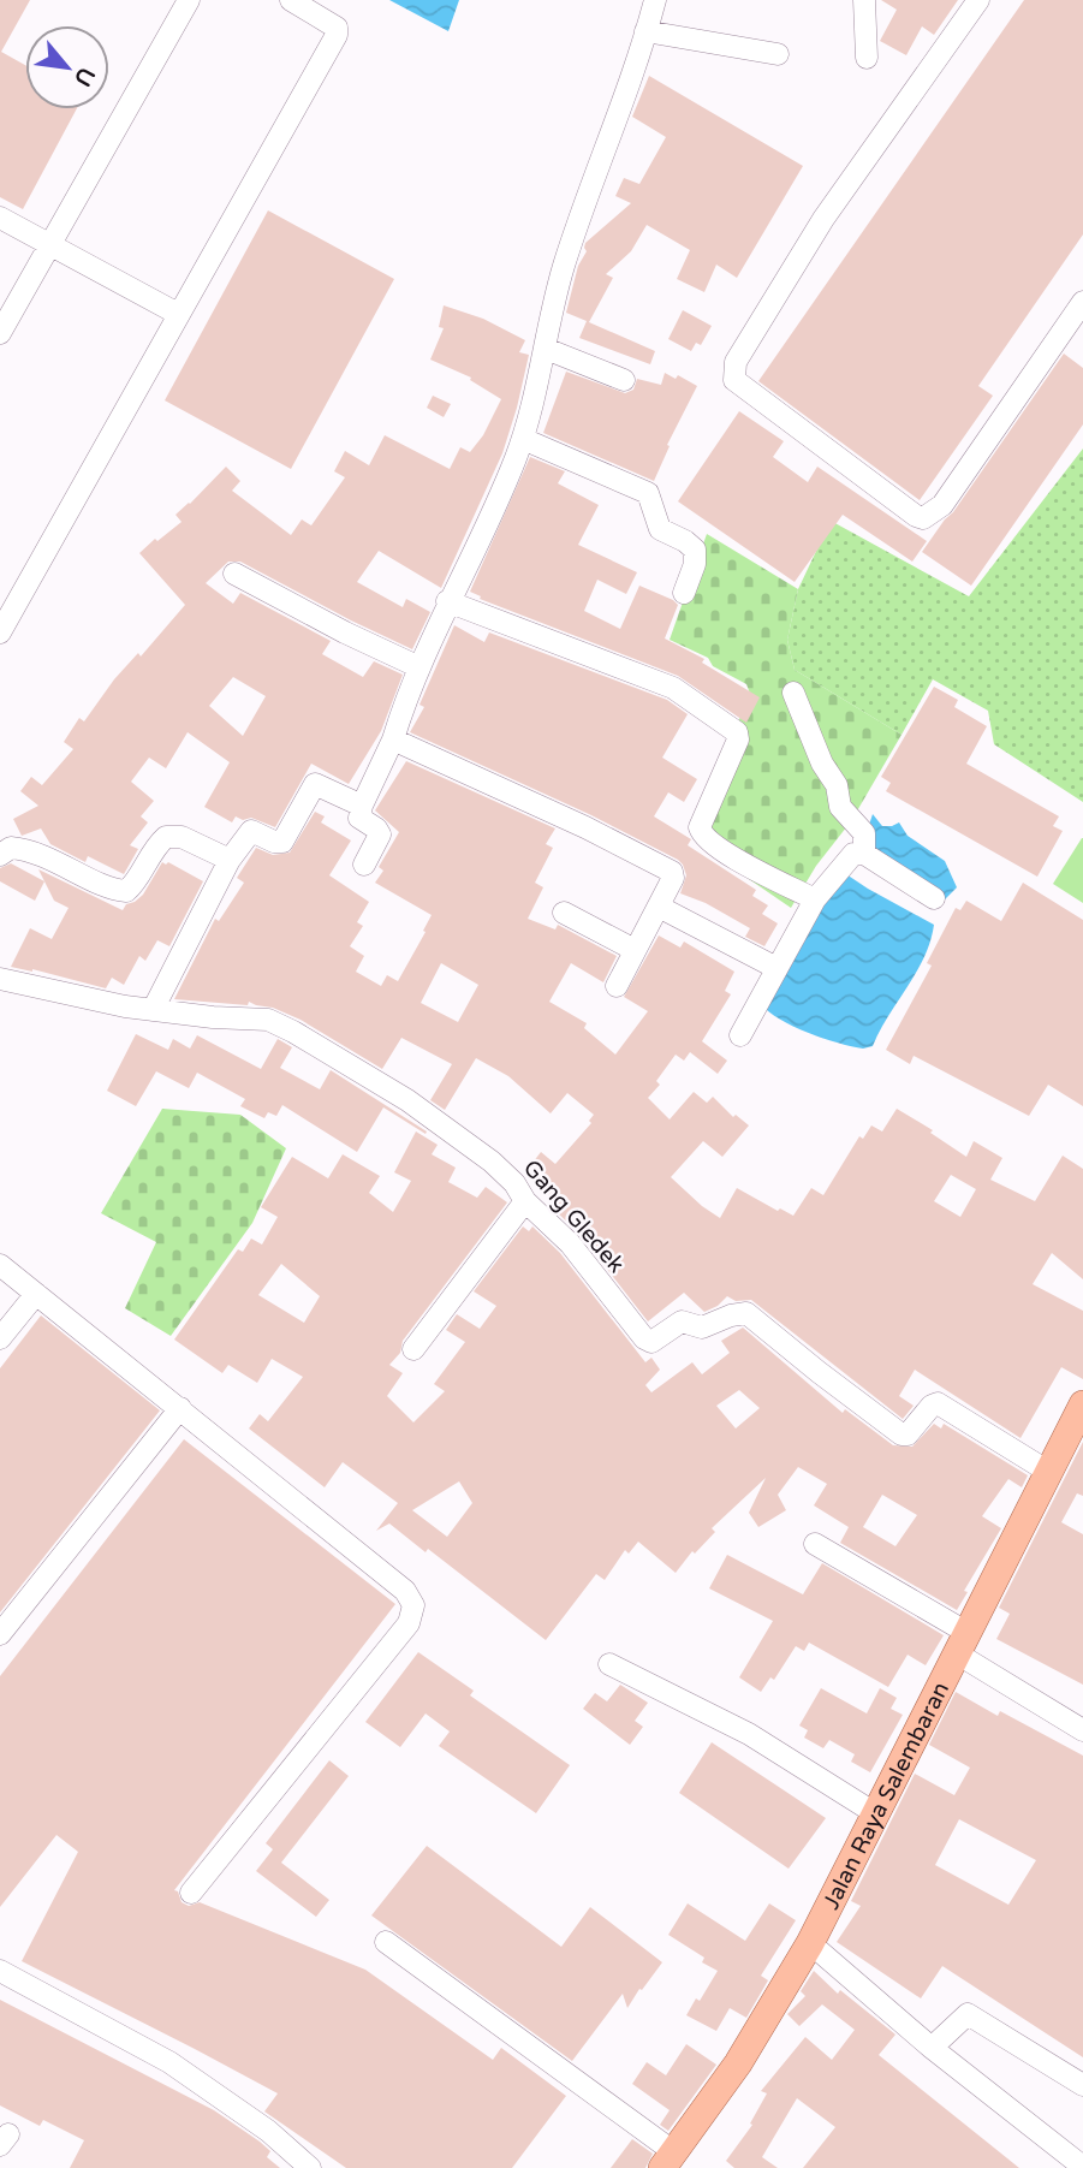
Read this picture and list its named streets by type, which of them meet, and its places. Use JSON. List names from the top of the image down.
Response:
{
  "streets": {
    "main road": ["Jalan Raya Salembaran"],
    "street": ["Gang Gledek"]
  },
  "crossings": [
    ["Gang Gledek", "Jalan Raya Salembaran"]
  ],
  "north": "bottom right"
}
